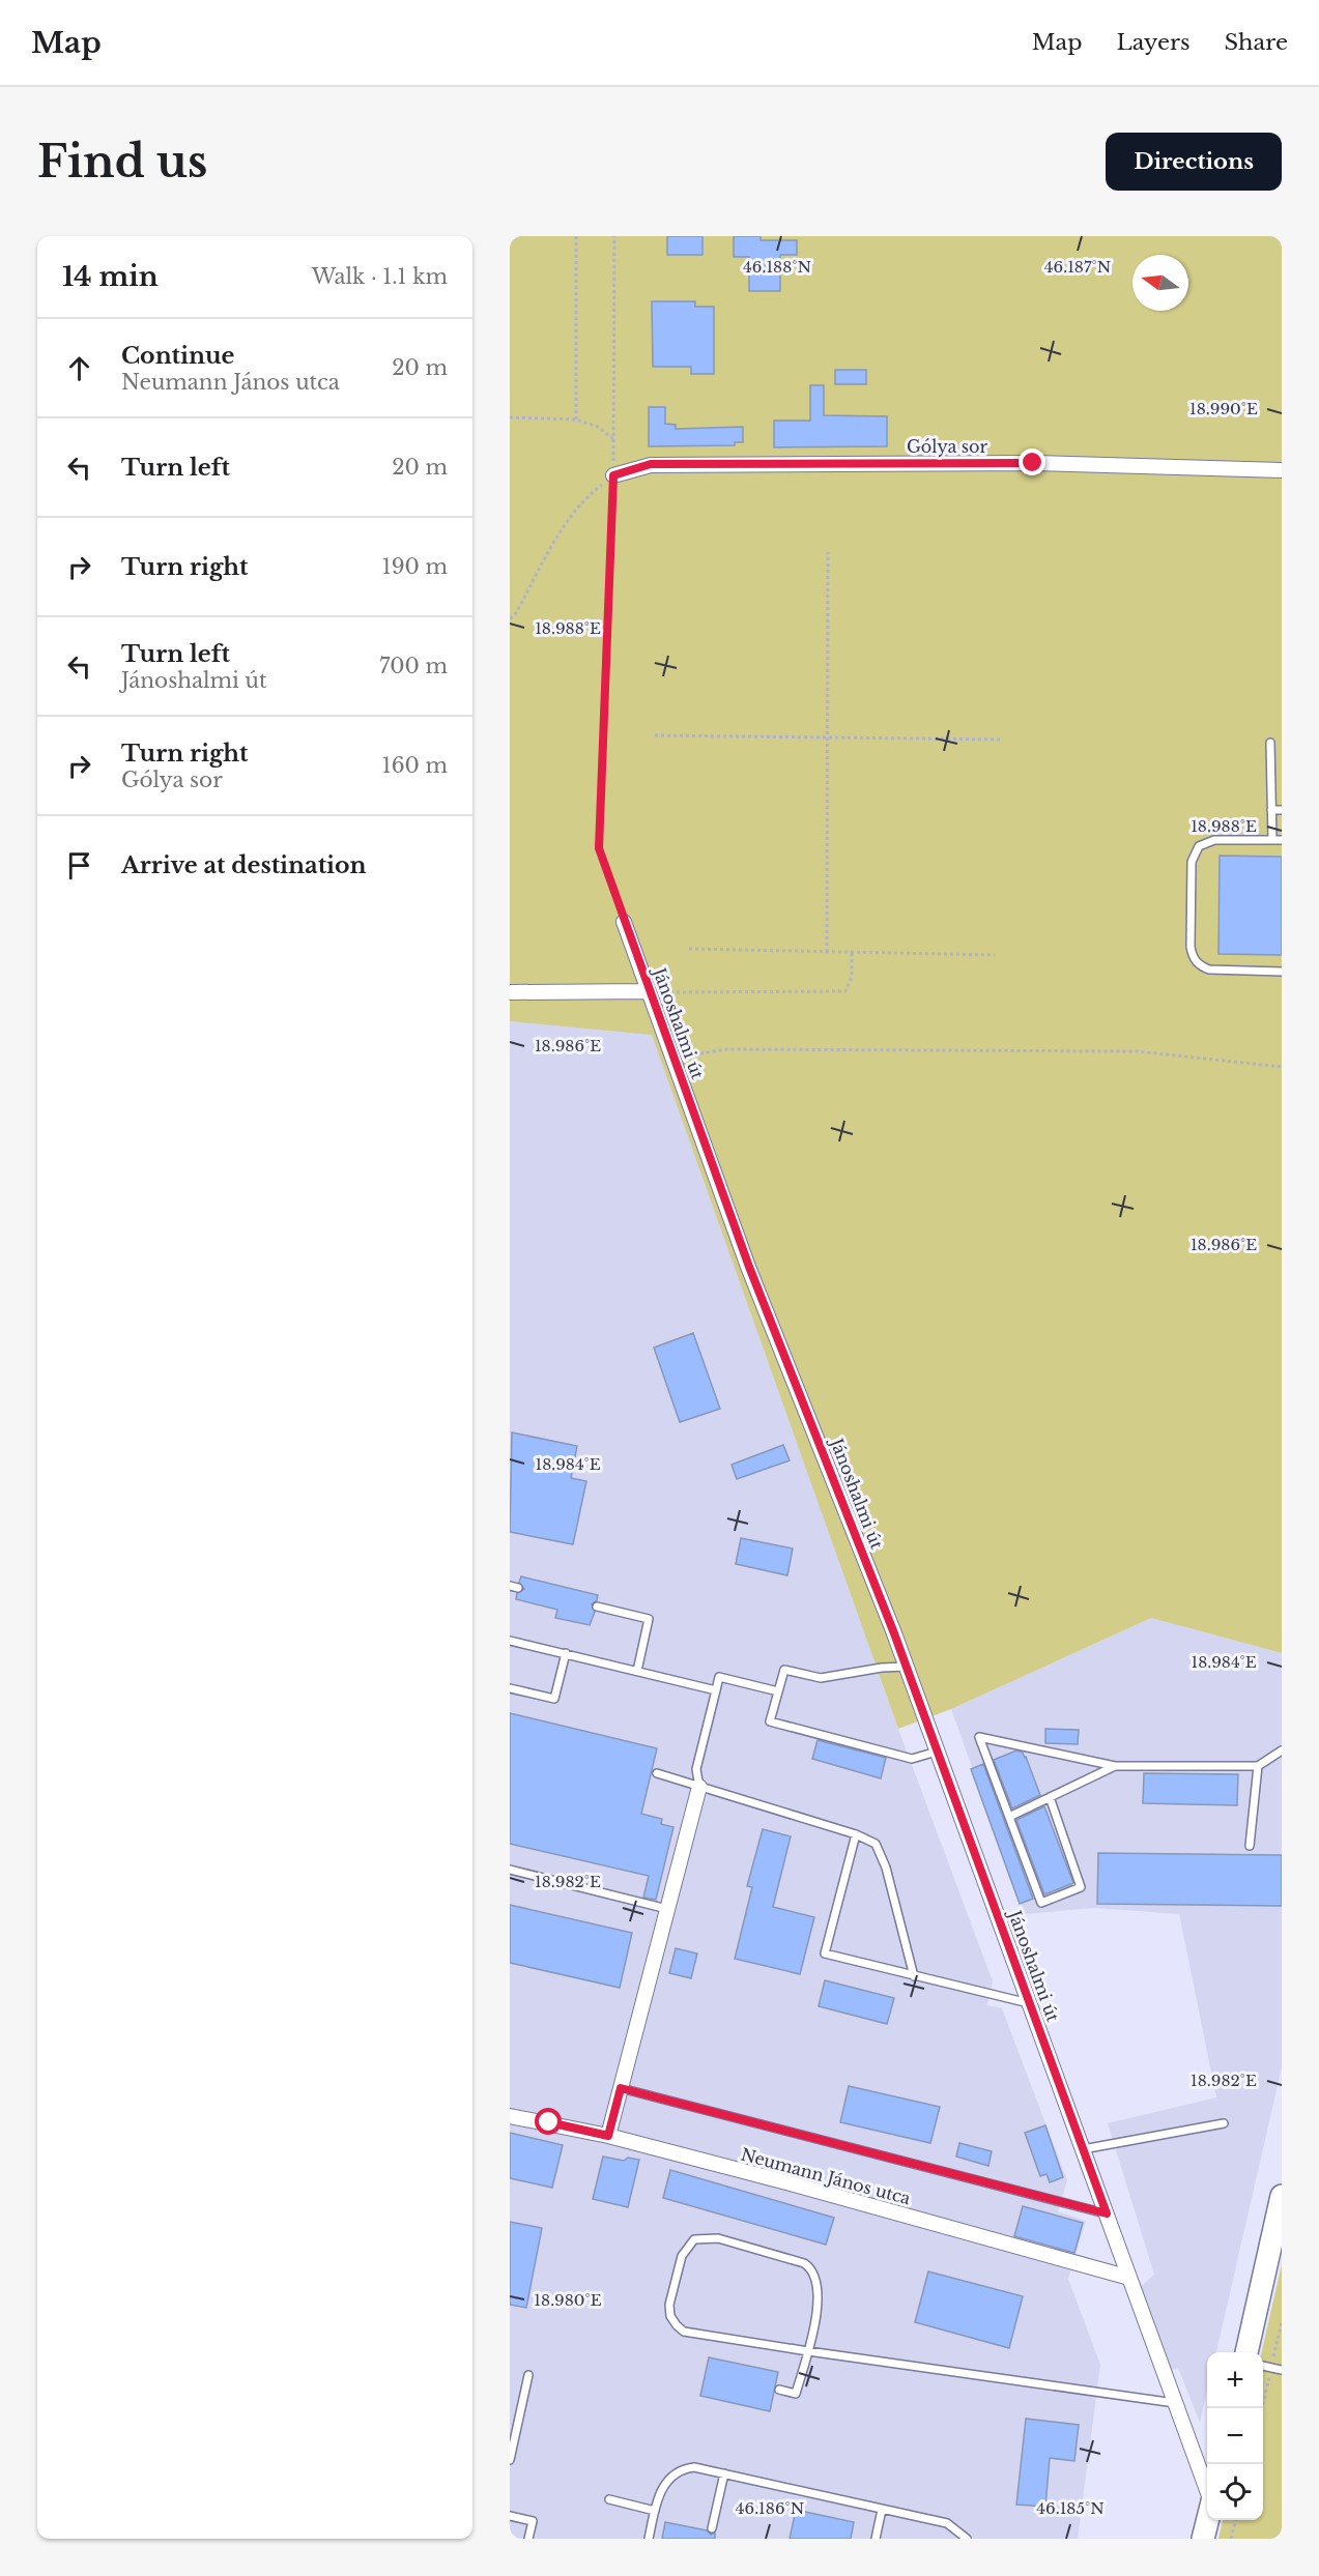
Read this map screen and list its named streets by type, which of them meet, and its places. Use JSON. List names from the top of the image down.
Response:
{
  "streets": {
    "street": ["Gólya sor", "Jánoshalmi út", "Neumann János utca"]
  },
  "crossings": [
    ["Jánoshalmi út", "Neumann János utca"]
  ],
  "north": "left",
  "page": {
    "header": "Map",
    "nav": ["Map", "Layers", "Share"],
    "buttons": "Directions",
    "title": "Find us",
    "heading": ["14 min", "Walk · 1.1 km"],
    "list": [
      ["Continue", "Neumann János utca", "20 m"],
      ["Turn left", "20 m"],
      ["Turn right", "190 m"],
      ["Turn left", "Jánoshalmi út", "700 m"],
      ["Turn right", "Gólya sor", "160 m"],
      "Arrive at destination"
    ],
    "map_buttons": ["+", "−"]
  },
  "coordinates": [
    "46.188°N",
    "46.187°N",
    "18.990°E",
    "18.988°E",
    "18.986°E",
    "18.984°E",
    "18.982°E",
    "18.980°E",
    "46.186°N",
    "46.185°N"
  ]
}
